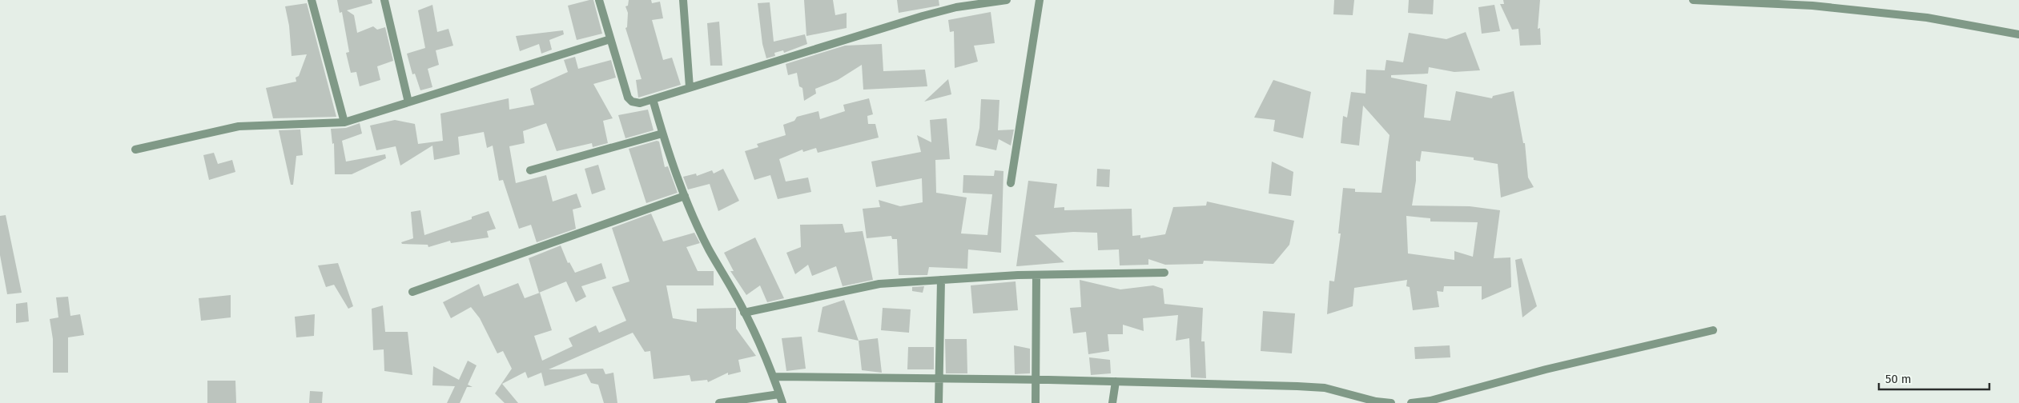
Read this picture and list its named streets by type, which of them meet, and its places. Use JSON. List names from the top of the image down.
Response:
{
  "scale_bar": "50 m"
}
